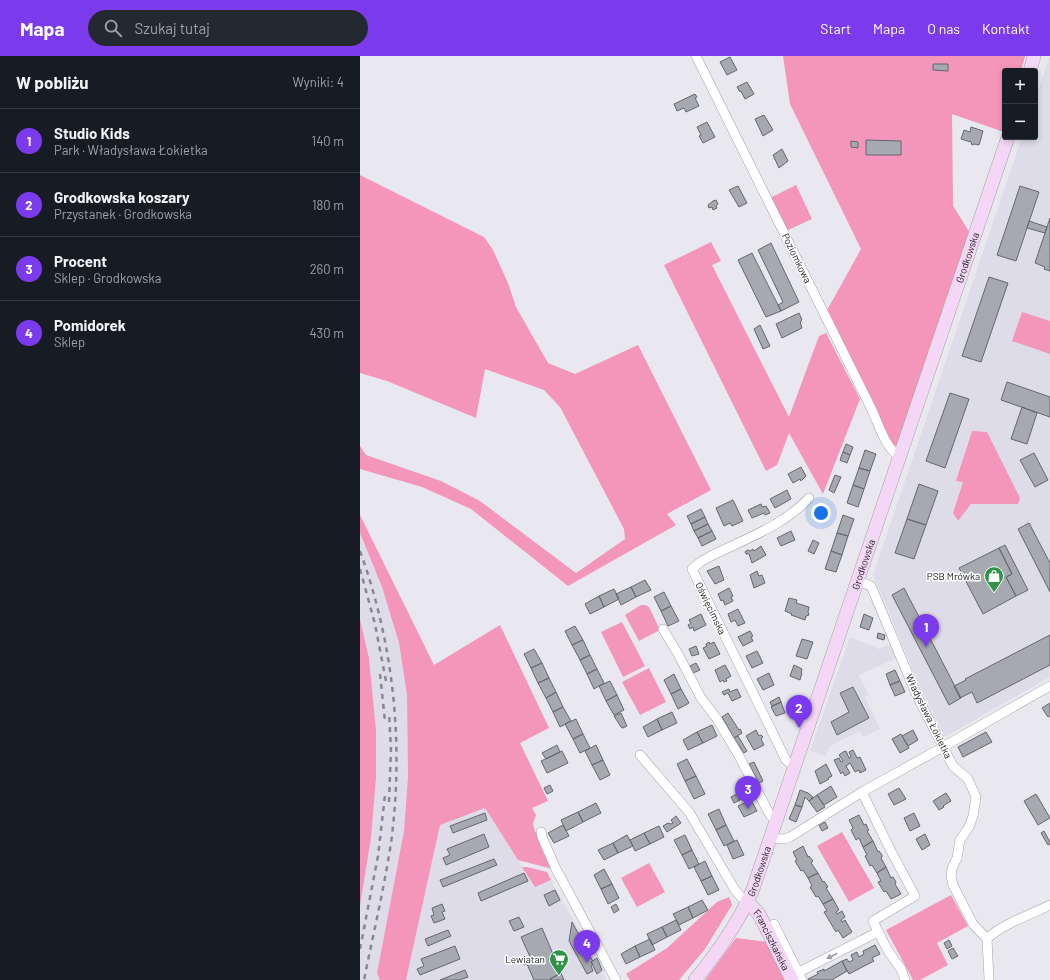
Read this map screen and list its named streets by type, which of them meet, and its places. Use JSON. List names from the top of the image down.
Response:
{
  "streets": {
    "main road": ["Grodkowska", "Franciszkańska"],
    "street": ["Poziomkowa", "Oświęcimska", "Władysława Łokietka"]
  },
  "crossings": [
    ["Grodkowska", "Poziomkowa"],
    ["Grodkowska", "Oświęcimska"],
    ["Grodkowska", "Władysława Łokietka"],
    ["Grodkowska", "Franciszkańska"]
  ],
  "places": {
    "shop": ["PSB Mrówka"],
    "supermarket": ["Lewiatan"]
  },
  "page": {
    "header": "Mapa",
    "search": "Szukaj tutaj",
    "nav": [
      "Start",
      "Mapa",
      "O nas",
      "Kontakt"
    ],
    "heading": ["W pobliżu", "Wyniki: 4"],
    "map_buttons": ["+", "−"],
    "list": [
      {
        "mark": "1",
        "name": "Studio Kids",
        "note": "Park · Władysława Łokietka",
        "value": "140 m"
      },
      {
        "mark": "2",
        "name": "Grodkowska koszary",
        "note": "Przystanek · Grodkowska",
        "value": "180 m"
      },
      {
        "mark": "3",
        "name": "Procent",
        "note": "Sklep · Grodkowska",
        "value": "260 m"
      },
      {
        "mark": "4",
        "name": "Pomidorek",
        "note": "Sklep",
        "value": "430 m"
      }
    ],
    "pins": [
      "1",
      "2",
      "3",
      "4"
    ]
  }
}
